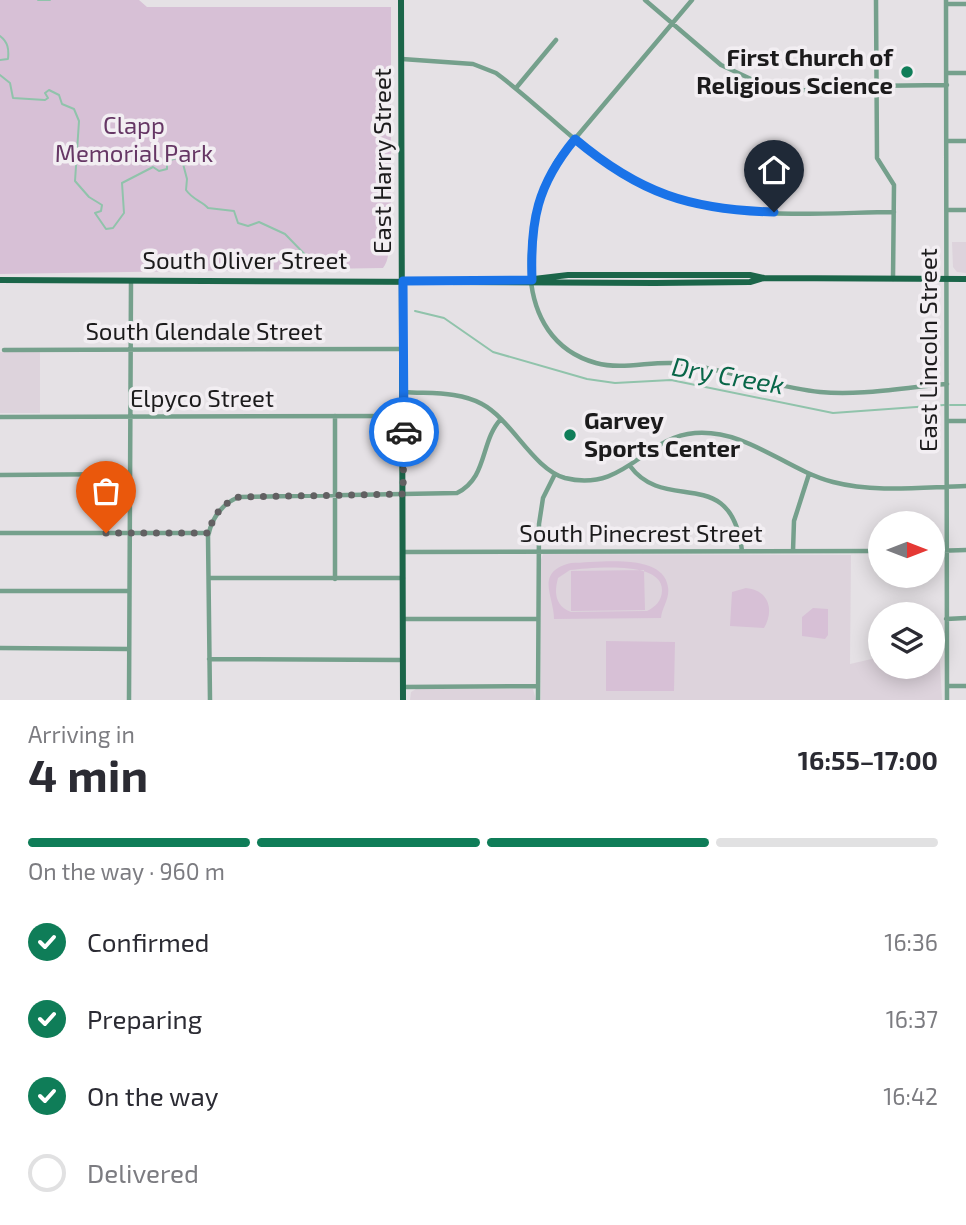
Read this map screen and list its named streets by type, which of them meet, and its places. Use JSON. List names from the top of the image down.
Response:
{
  "streets": {
    "main road": ["East Harry Street", "South Oliver Street"],
    "street": [
      "South Glendale Street",
      "East Lincoln Street",
      "Elpyco Street",
      "South Pinecrest Street"
    ]
  },
  "crossings": [
    ["East Harry Street", "South Oliver Street"],
    ["East Harry Street", "South Glendale Street"],
    ["East Harry Street", "Elpyco Street"],
    ["East Harry Street", "South Pinecrest Street"],
    ["South Oliver Street", "East Lincoln Street"]
  ],
  "water": ["Dry Creek"],
  "parks": ["Clapp Memorial Park"],
  "places": ["First Church of Religious Science", "Garvey Sports Center"],
  "north": "right",
  "page": {
    "heading": ["4 min", "Arriving in", "16:55–17:00"],
    "bar": "On the way · 960 m",
    "list": [
      ["Confirmed", "16:36"],
      ["Preparing", "16:37"],
      ["On the way", "16:42"],
      "Delivered"
    ]
  }
}
